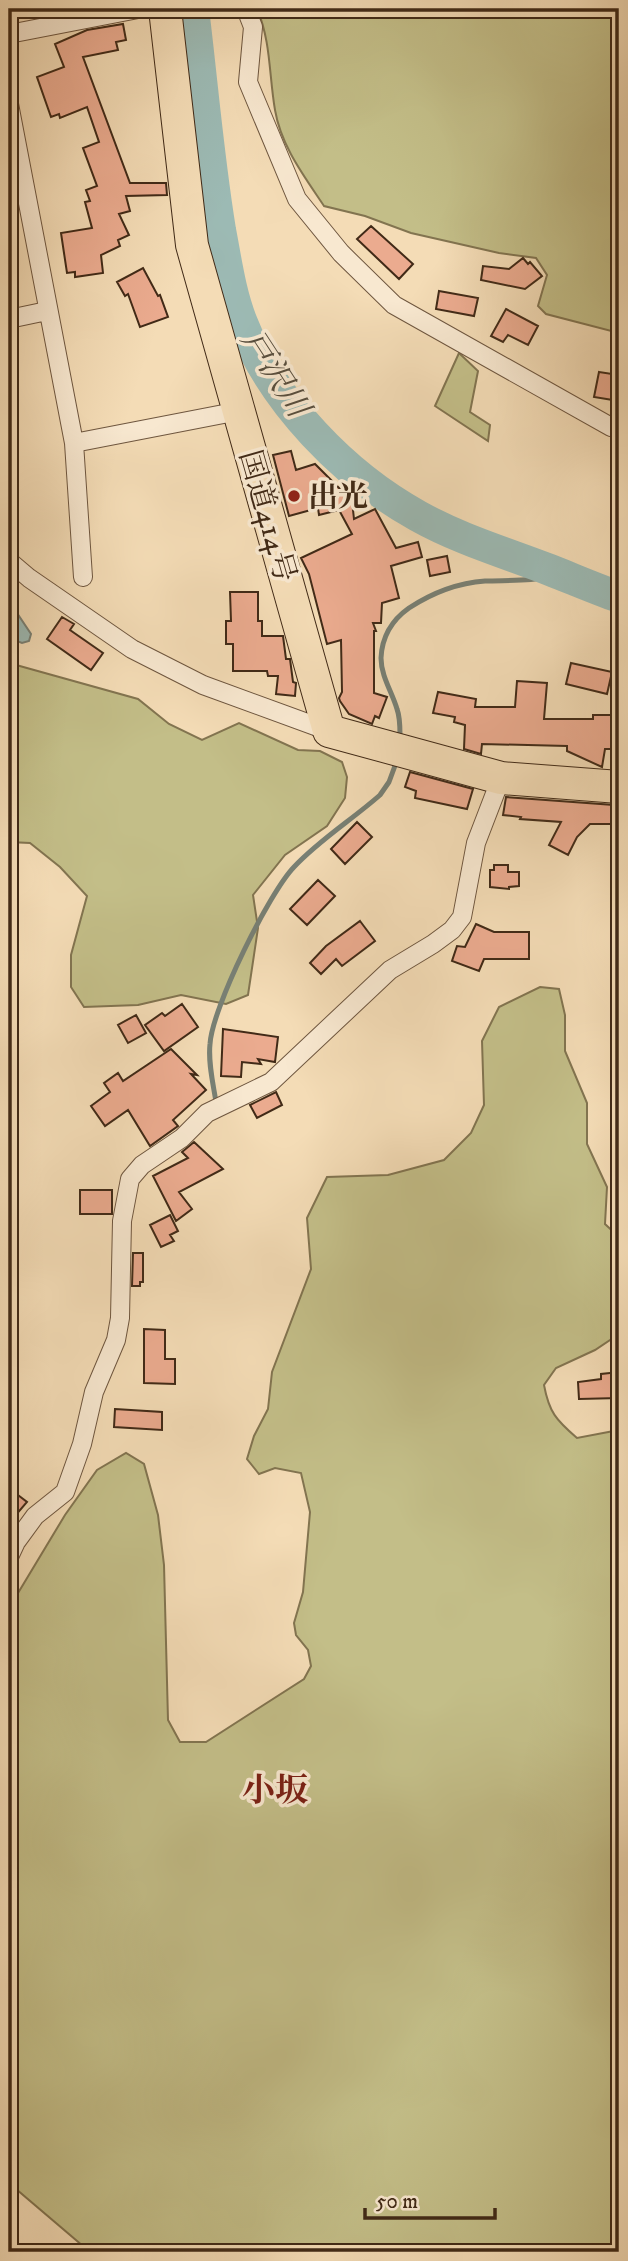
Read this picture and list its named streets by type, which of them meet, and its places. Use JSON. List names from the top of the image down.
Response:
{
  "streets": {
    "highway": ["国道414号"]
  },
  "districts": ["小坂"],
  "water": ["戸沢川"],
  "places": ["出光"],
  "scale_bar": "50 m"
}
